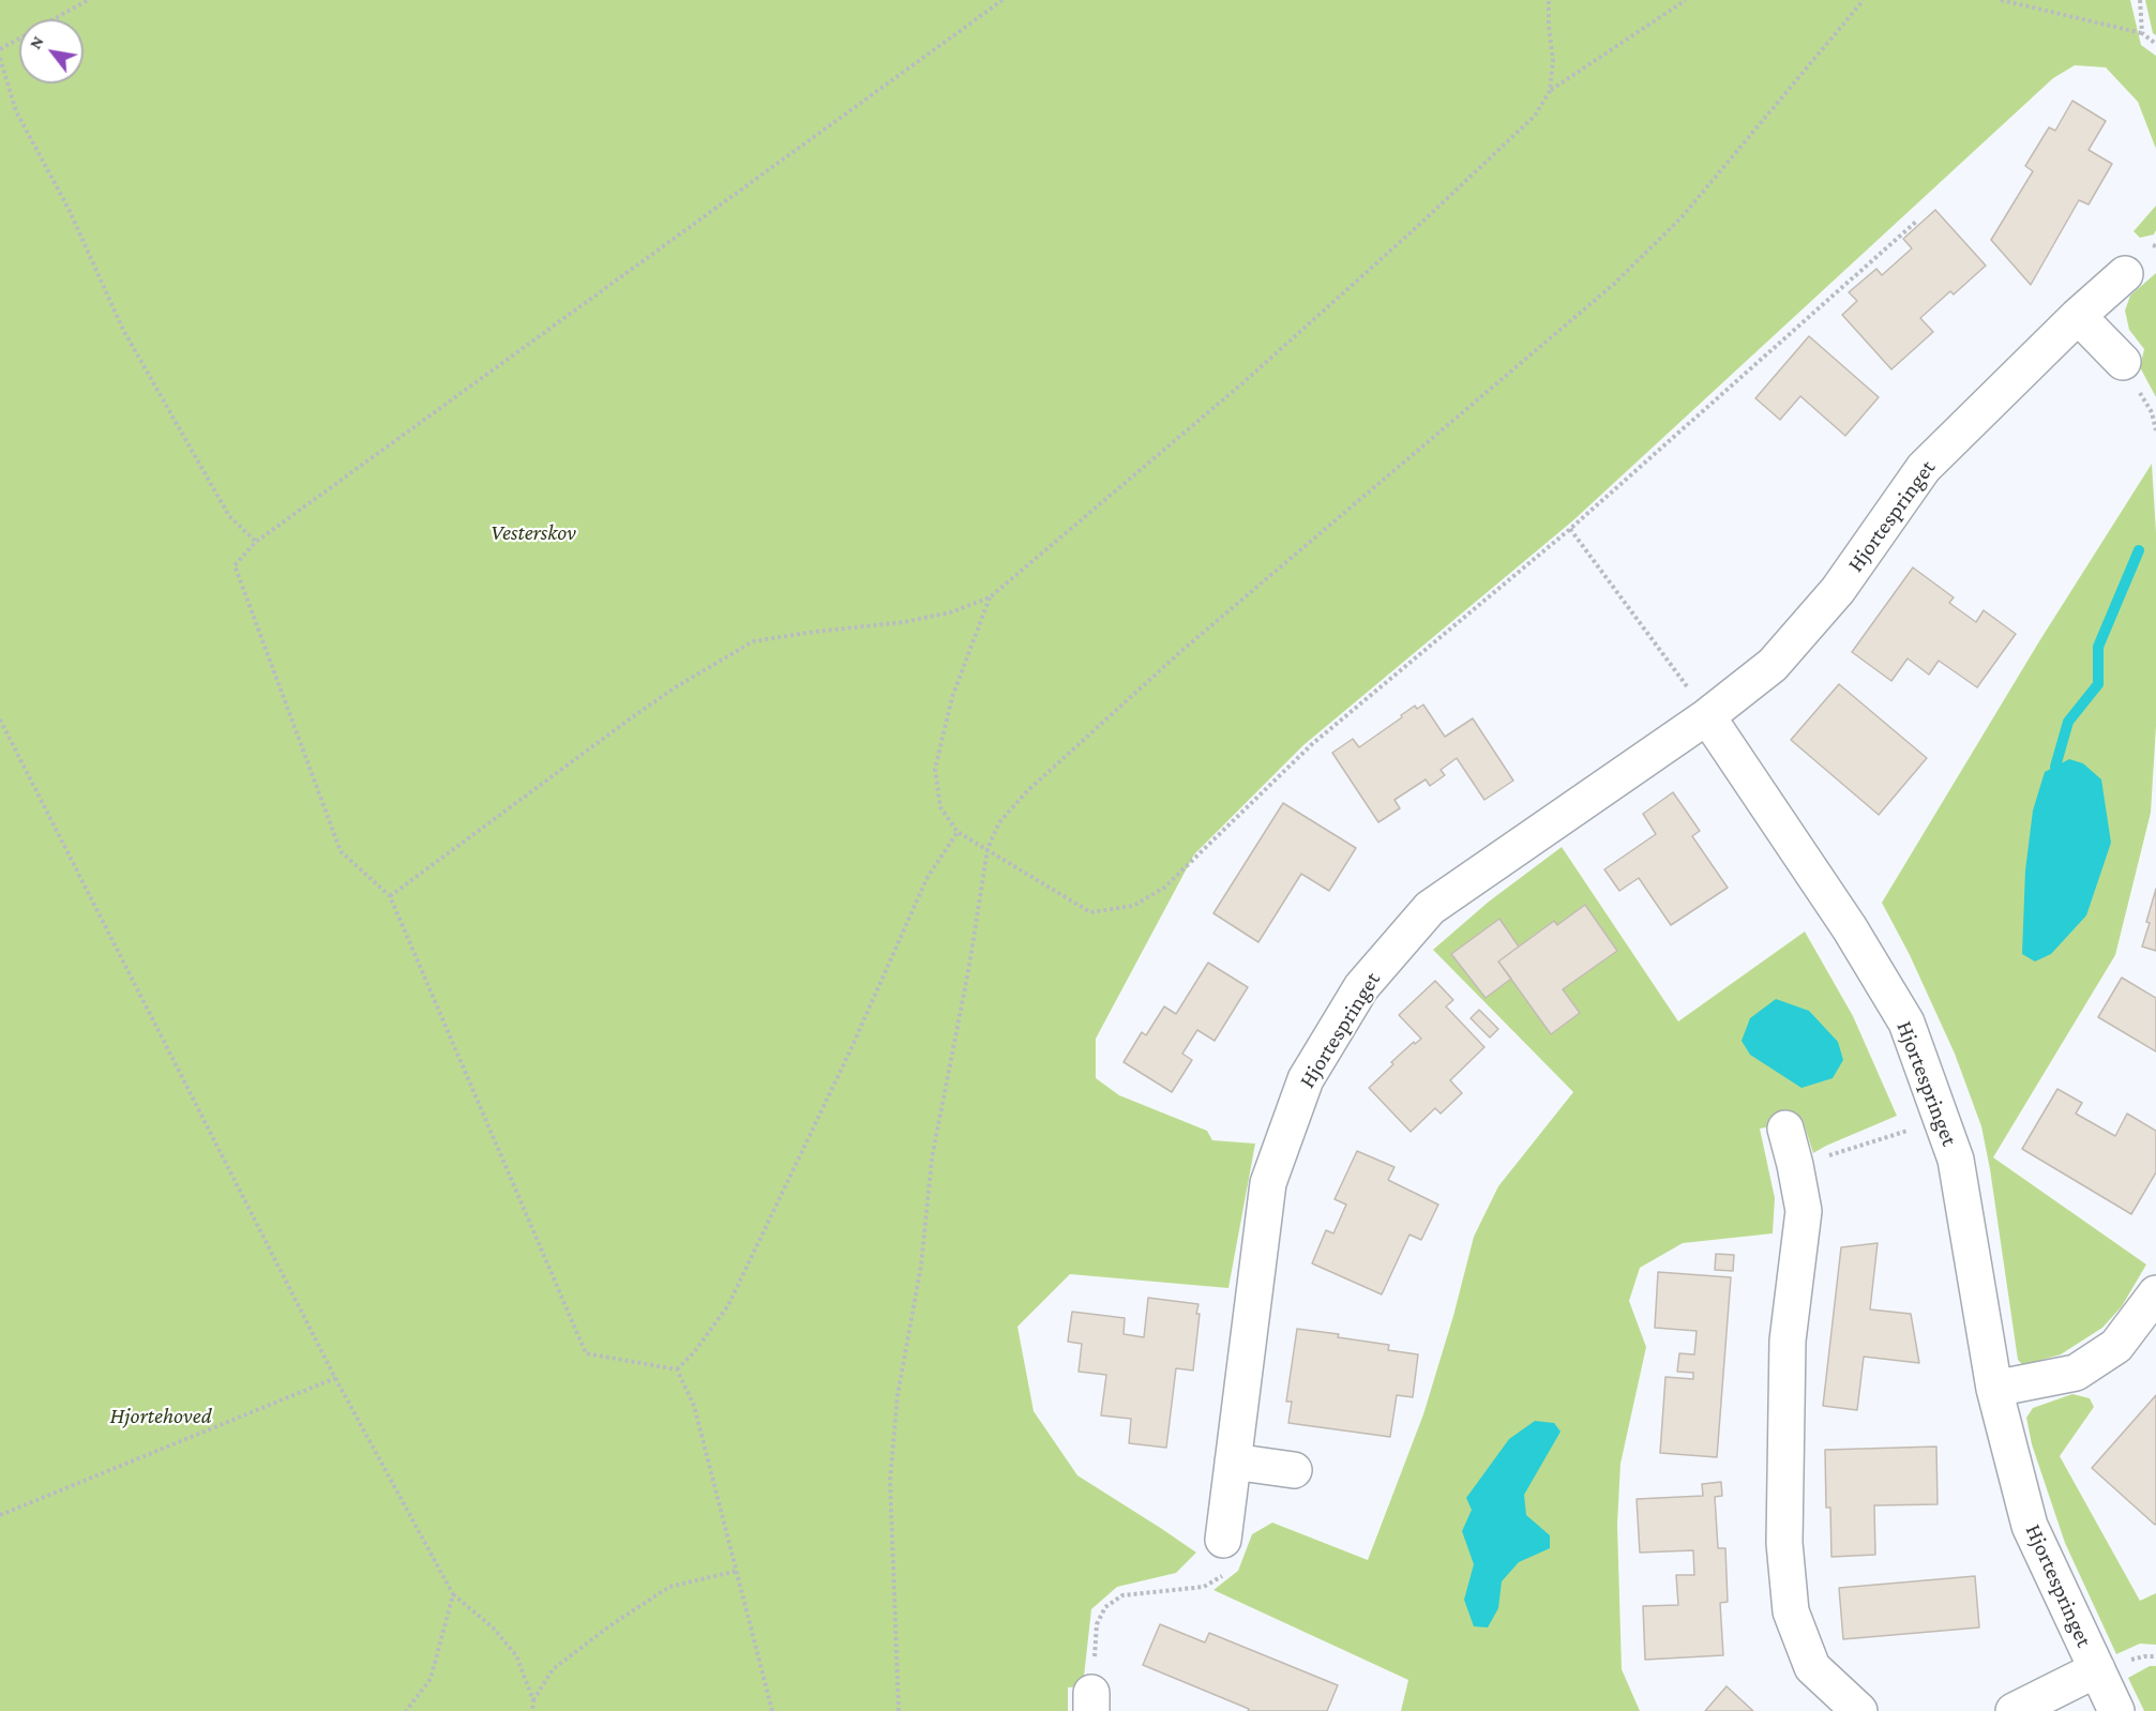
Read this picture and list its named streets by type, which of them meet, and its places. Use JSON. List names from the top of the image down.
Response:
{
  "streets": {
    "street": ["Hjortespringet"]
  },
  "parks": ["Vesterskov", "Hjortehoved"],
  "north": "top left"
}
